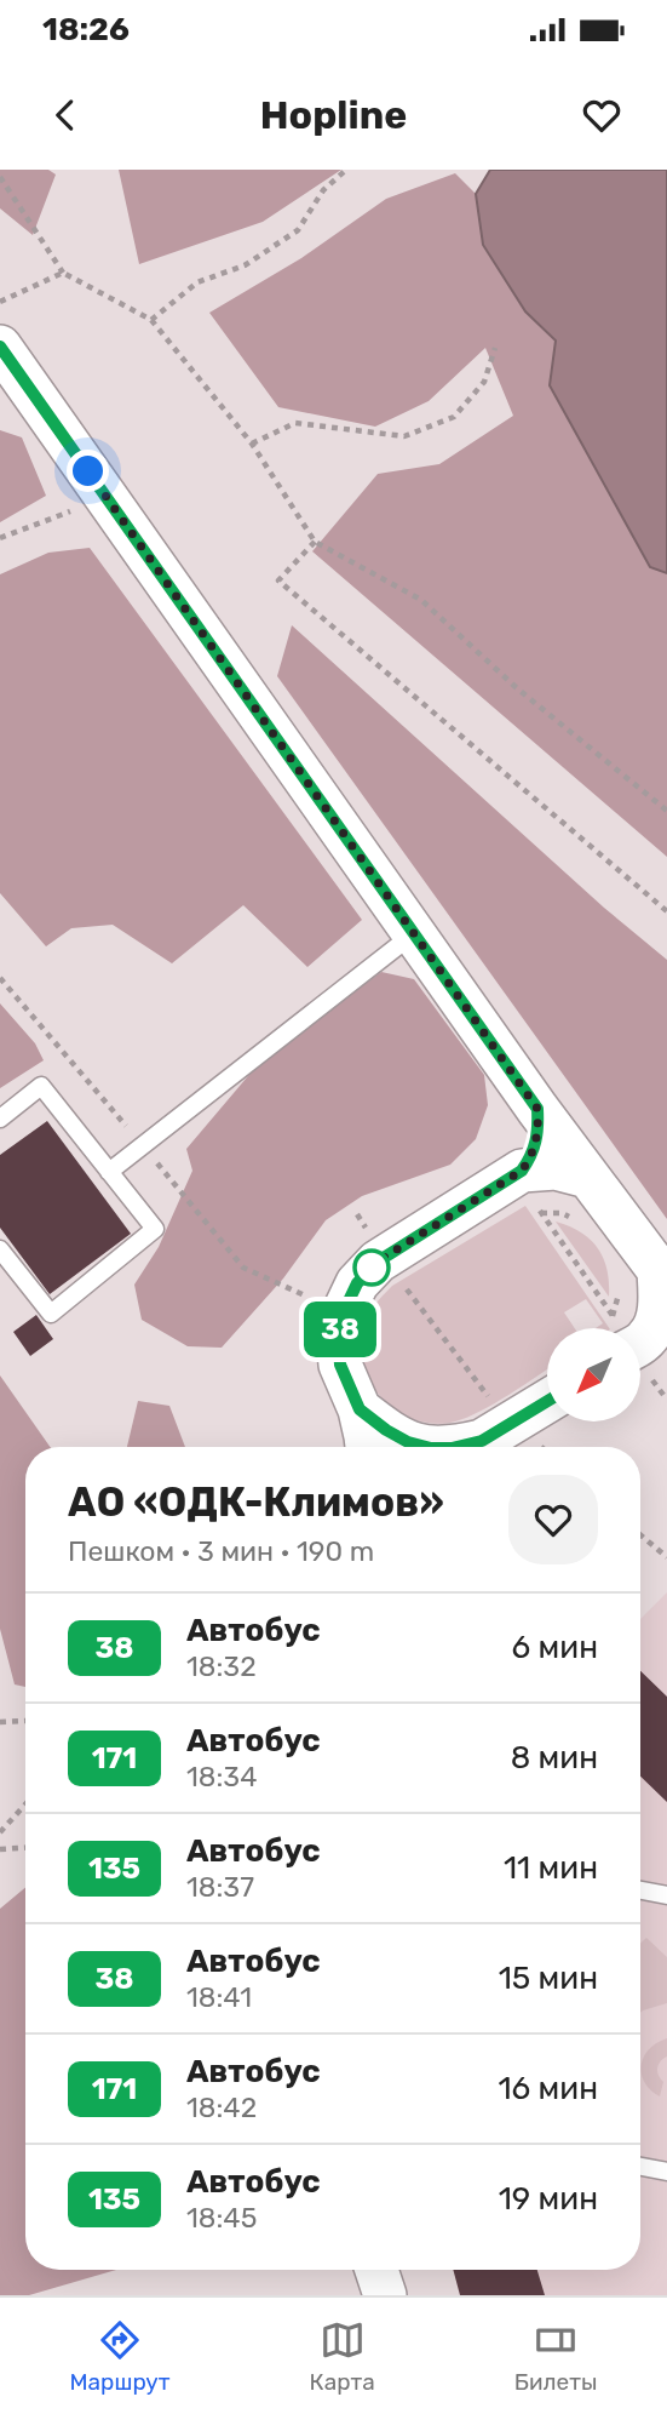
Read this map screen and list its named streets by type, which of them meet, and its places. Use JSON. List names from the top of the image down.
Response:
{
  "lines": ["bus line 38"],
  "north": "bottom left",
  "page": {
    "status": "18:26",
    "header": "Hopline",
    "on_map": "38",
    "heading": ["АО «ОДК-Климов»", "Пешком · 3 мин · 190 m"],
    "list": [
      {
        "mark": "38",
        "name": "Автобус",
        "note": "18:32",
        "value": "6 мин"
      },
      {
        "mark": "171",
        "name": "Автобус",
        "note": "18:34",
        "value": "8 мин"
      },
      {
        "mark": "135",
        "name": "Автобус",
        "note": "18:37",
        "value": "11 мин"
      },
      {
        "mark": "38",
        "name": "Автобус",
        "note": "18:41",
        "value": "15 мин"
      },
      {
        "mark": "171",
        "name": "Автобус",
        "note": "18:42",
        "value": "16 мин"
      },
      {
        "mark": "135",
        "name": "Автобус",
        "note": "18:45",
        "value": "19 мин"
      }
    ],
    "tabs": ["Маршрут", "Карта", "Билеты"]
  }
}
